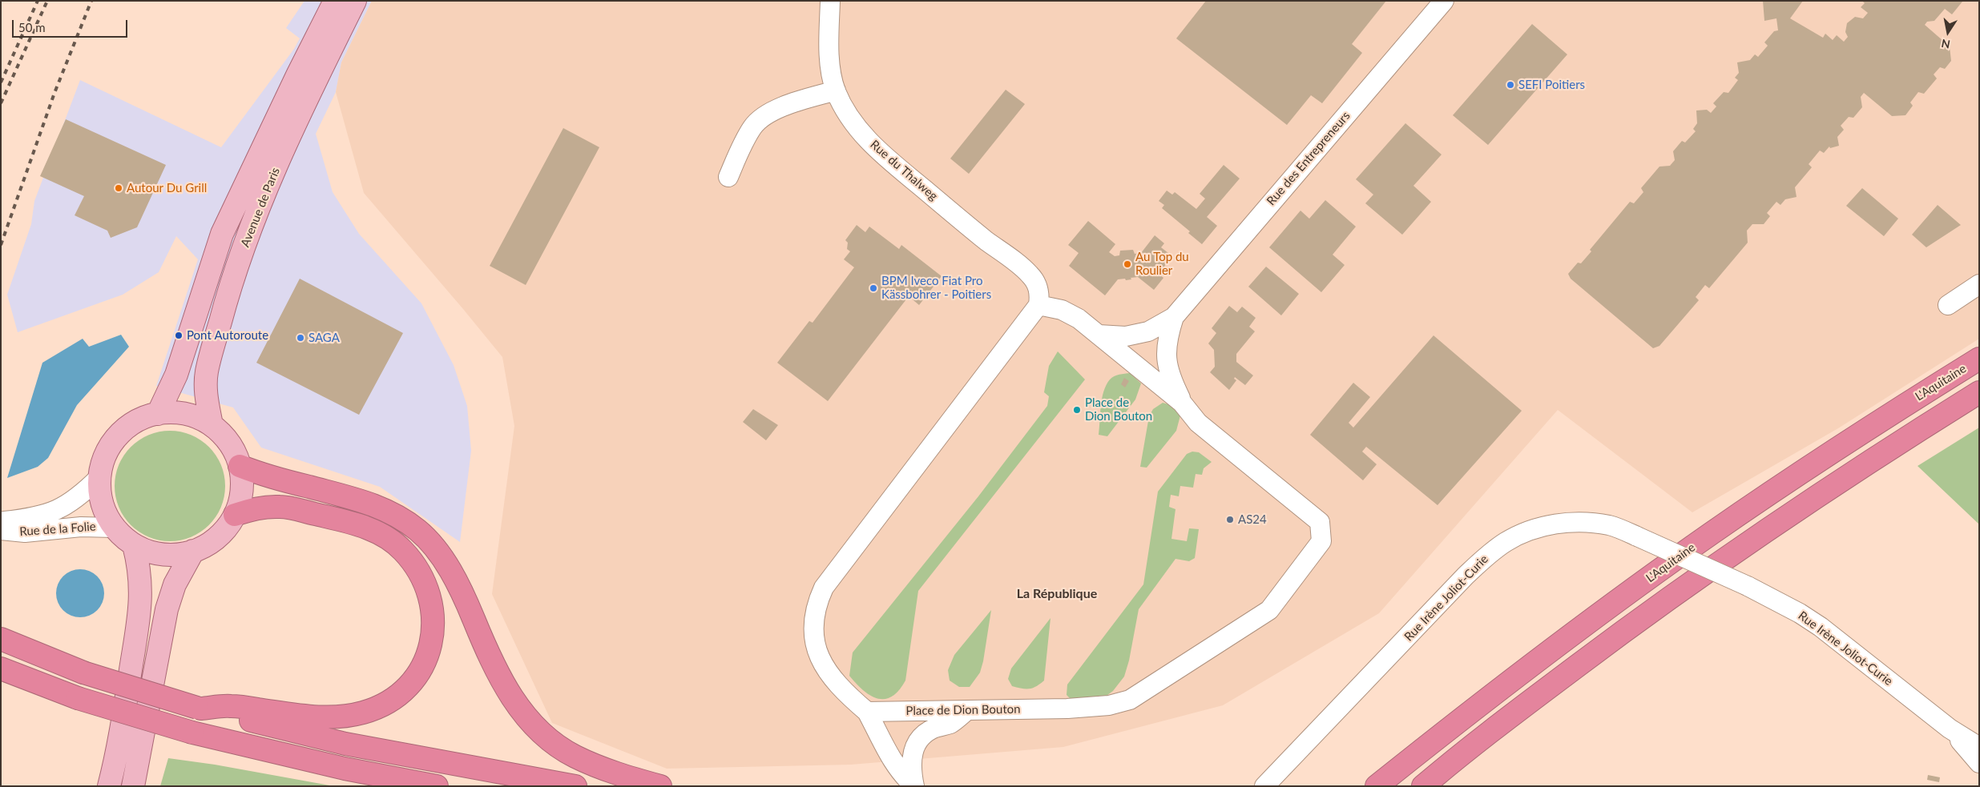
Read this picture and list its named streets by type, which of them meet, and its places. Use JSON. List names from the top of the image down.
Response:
{
  "streets": {
    "highway": ["L'Aquitaine"],
    "main road": ["Avenue de Paris"],
    "street": [
      "Rue des Entrepreneurs",
      "Rue du Thalweg",
      "Rue de la Folie",
      "Rue Irène Joliot-Curie",
      "Place de Dion Bouton"
    ]
  },
  "crossings": [
    ["Rue du Thalweg", "Place de Dion Bouton"],
    ["Avenue de Paris", "Rue de la Folie"]
  ],
  "districts": ["La République"],
  "places": [
    "SEFI Poitiers",
    "Autour Du Grill",
    "Au Top du Roulier",
    "BPM Iveco Fiat Pro Kässbohrer - Poitiers",
    "Pont Autoroute",
    "SAGA",
    "Place de Dion Bouton",
    "AS24"
  ],
  "scale_bar": "50 m",
  "north": "bottom"
}
